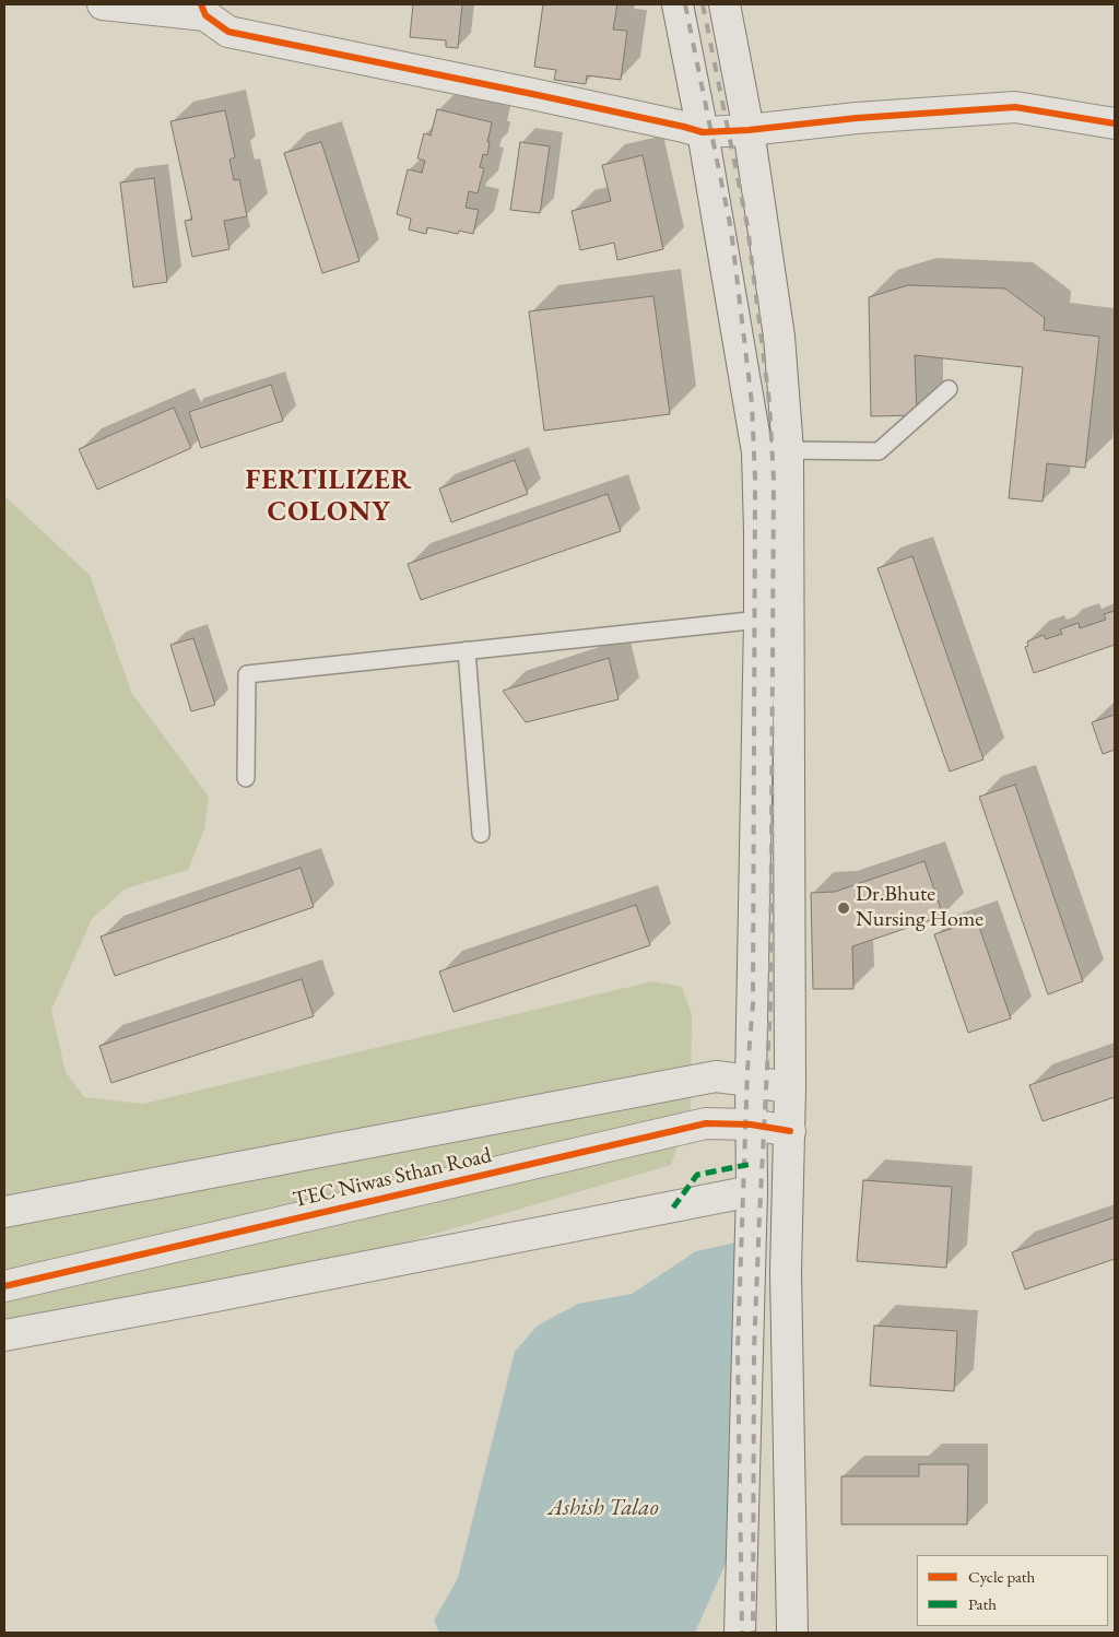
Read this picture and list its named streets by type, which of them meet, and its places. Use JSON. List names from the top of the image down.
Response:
{
  "streets": {
    "main road": ["TEC Niwas Sthan Road"]
  },
  "districts": ["FERTILIZER COLONY"],
  "water": ["Ashish Talao"],
  "places": ["Dr.Bhute Nursing Home"],
  "legend": ["Cycle path", "Path"]
}
